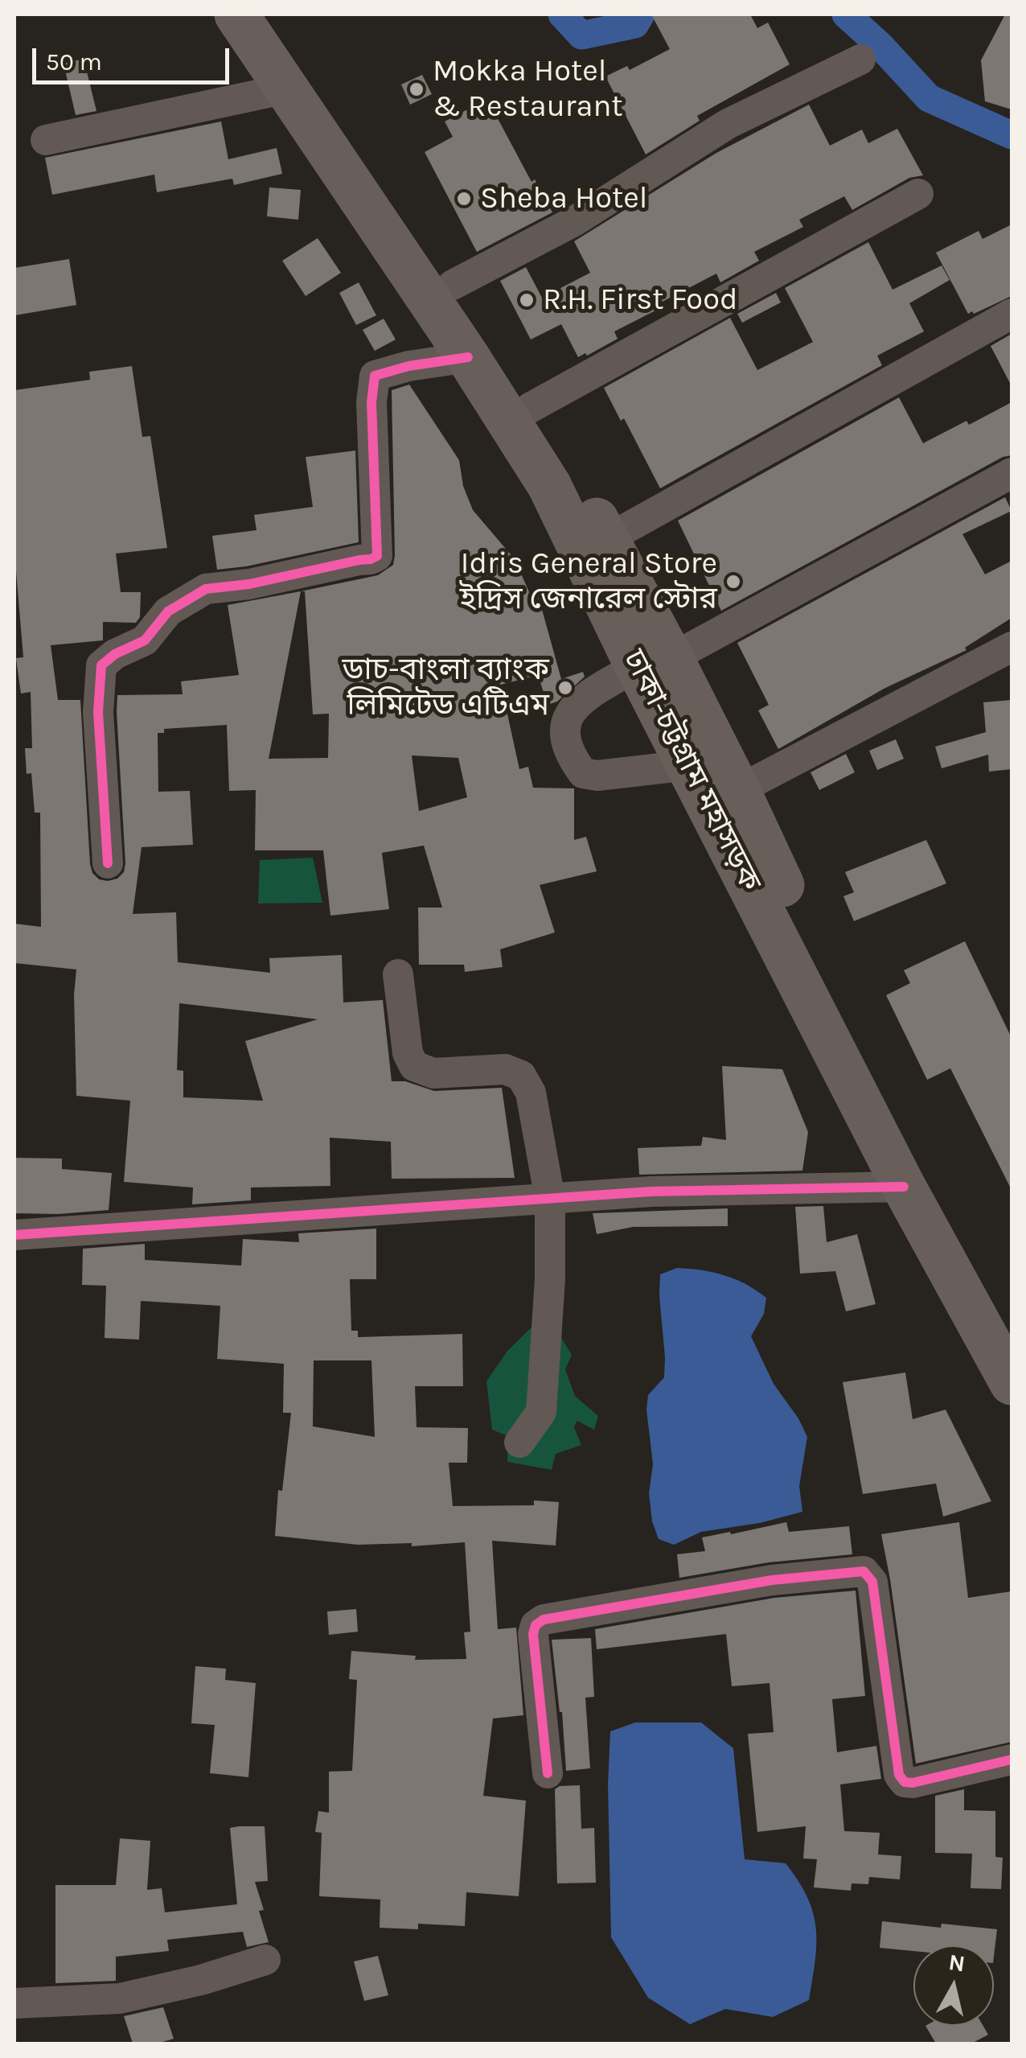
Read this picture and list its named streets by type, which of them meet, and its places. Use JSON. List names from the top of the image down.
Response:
{
  "streets": {
    "highway": ["ঢাকা-চট্টগ্রাম মহাসড়ক"]
  },
  "places": [
    "Mokka Hotel & Restaurant",
    "Sheba Hotel",
    "R.H. First Food",
    "Idris General Store ইদ্রিস জেনারেল স্টোর",
    "ডাচ-বাংলা ব্যাংক লিমিটেড এটিএম"
  ],
  "scale_bar": "50 m",
  "north": "top"
}
